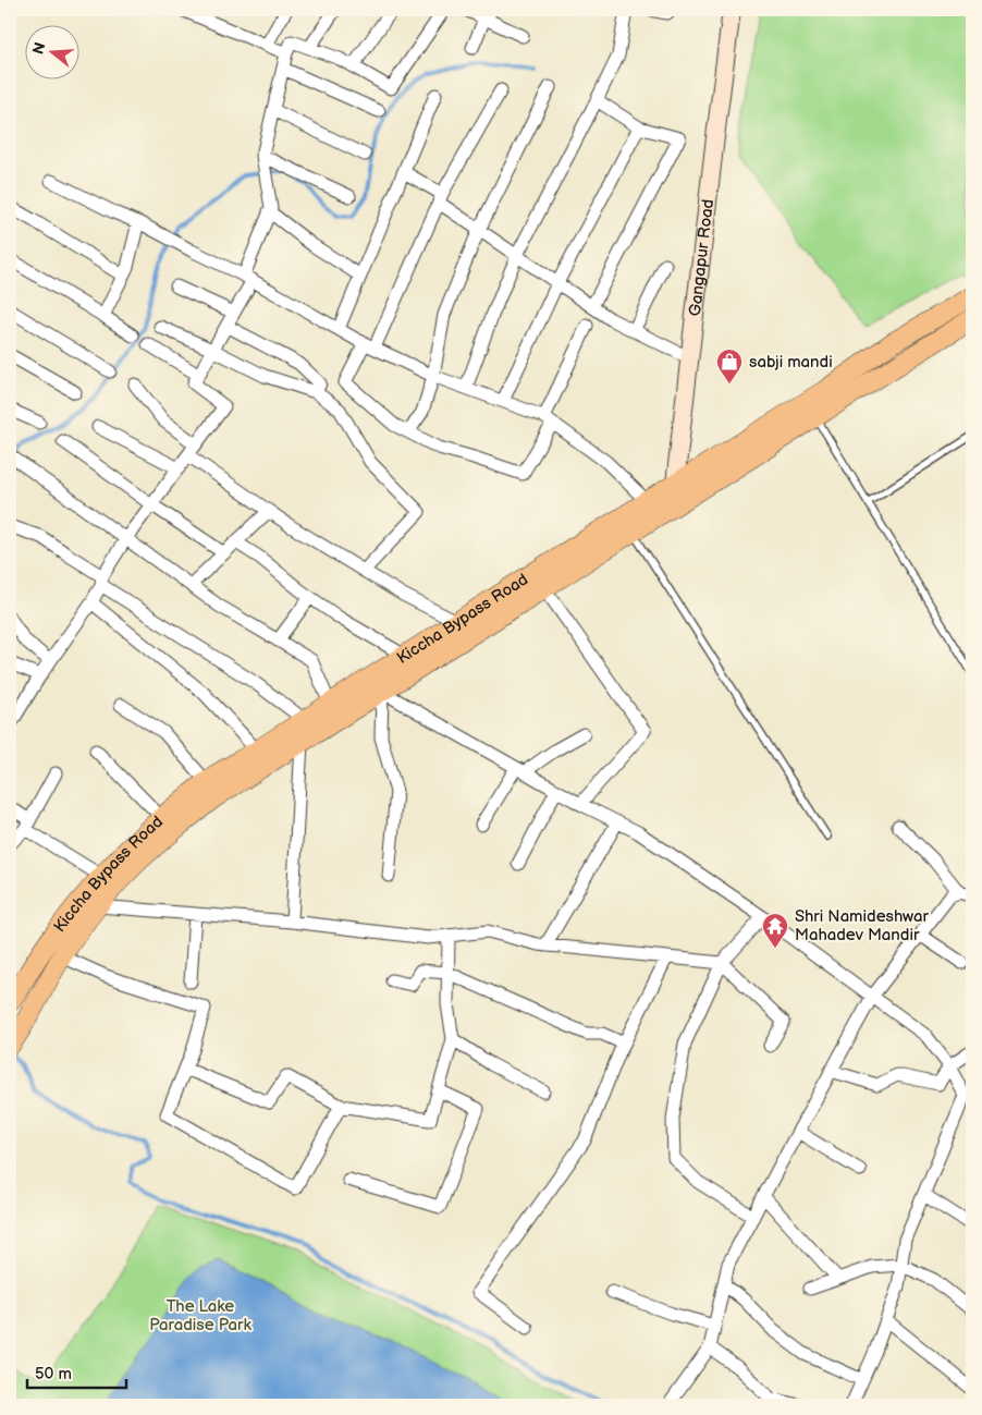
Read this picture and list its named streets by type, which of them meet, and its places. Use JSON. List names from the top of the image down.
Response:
{
  "streets": {
    "main road": ["Kiccha Bypass Road"],
    "street": ["Gangapur Road"]
  },
  "crossings": [
    ["Gangapur Road", "Kiccha Bypass Road"]
  ],
  "parks": ["The Lake Paradise Park"],
  "places": {
    "shop": ["sabji mandi"],
    "temple": ["Shri Namideshwar Mahadev Mandir"]
  },
  "scale_bar": "50 m",
  "north": "left"
}
